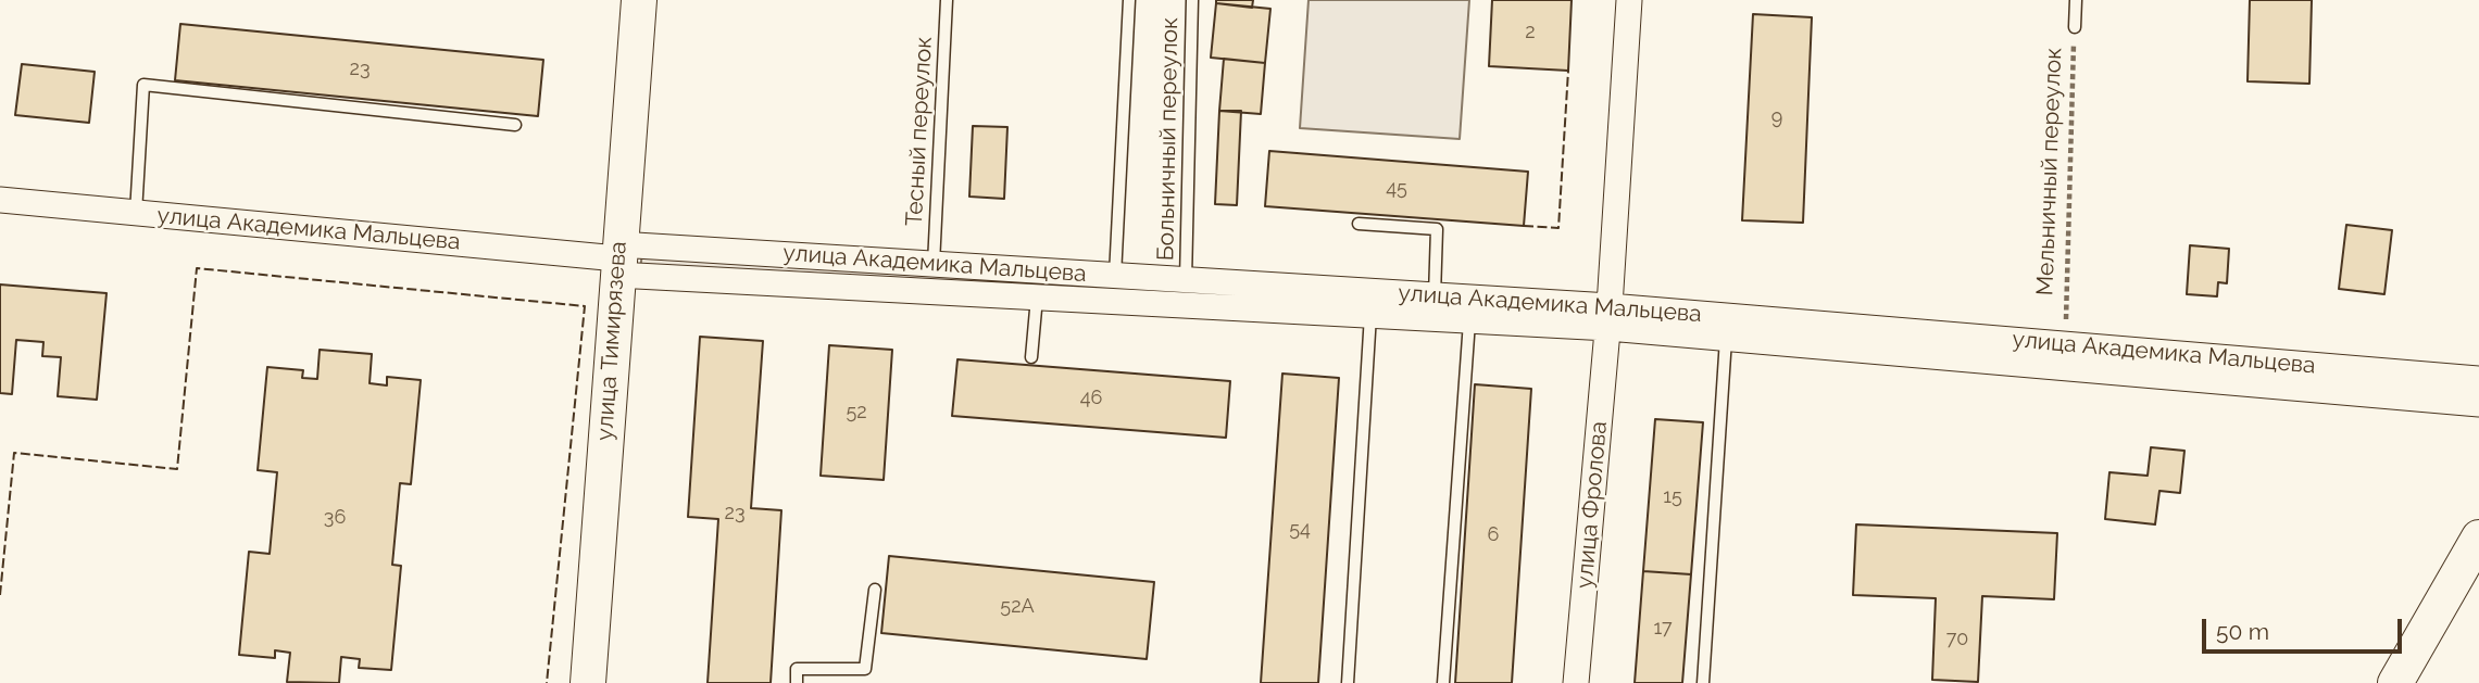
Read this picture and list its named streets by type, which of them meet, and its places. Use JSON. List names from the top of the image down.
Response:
{
  "streets": {
    "main road": ["улица Тимирязева"],
    "street": ["улица Академика Мальцева", "улица Фролова"],
    "lane": ["Тесный переулок", "Больничный переулок", "Мельничный переулок"]
  },
  "crossings": [
    ["Тесный переулок", "улица Академика Мальцева"],
    ["Больничный переулок", "улица Академика Мальцева"],
    ["Мельничный переулок", "улица Академика Мальцева"],
    ["улица Академика Мальцева", "улица Тимирязева"],
    ["улица Академика Мальцева", "улица Фролова"]
  ],
  "house_numbers": [
    "2",
    "23",
    "9",
    "45",
    "46",
    "52",
    "15",
    "23",
    "36",
    "54",
    "6",
    "52А",
    "17",
    "70"
  ],
  "scale_bar": "50 m"
}
